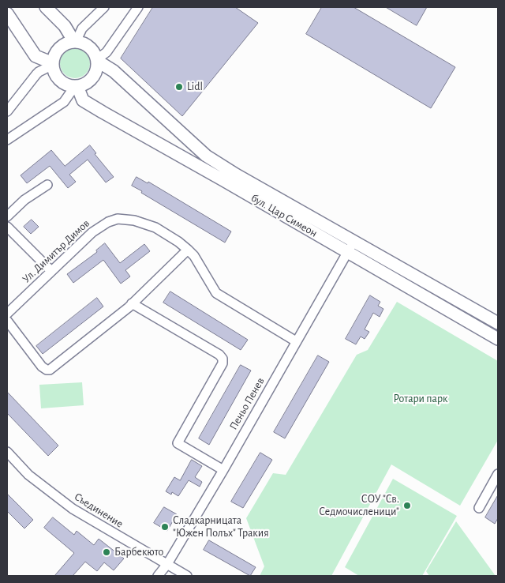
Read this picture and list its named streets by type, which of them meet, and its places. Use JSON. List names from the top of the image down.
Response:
{
  "streets": {
    "main road": ["бул. Цар Симеон"],
    "street": ["Ул. Димитър Димов", "Пеньо Пенев", "Съединение"]
  },
  "crossings": [
    ["бул. Цар Симеон", "Пеньо Пенев"],
    ["Ул. Димитър Димов", "Пеньо Пенев"],
    ["Пеньо Пенев", "Съединение"]
  ],
  "parks": ["Ротари парк"],
  "places": [
    "Lidl",
    "СОУ \"Св. Седмочисленици\"",
    "Сладкарницата \"Южен Полъх\" Тракия",
    "Барбекюто"
  ]
}
